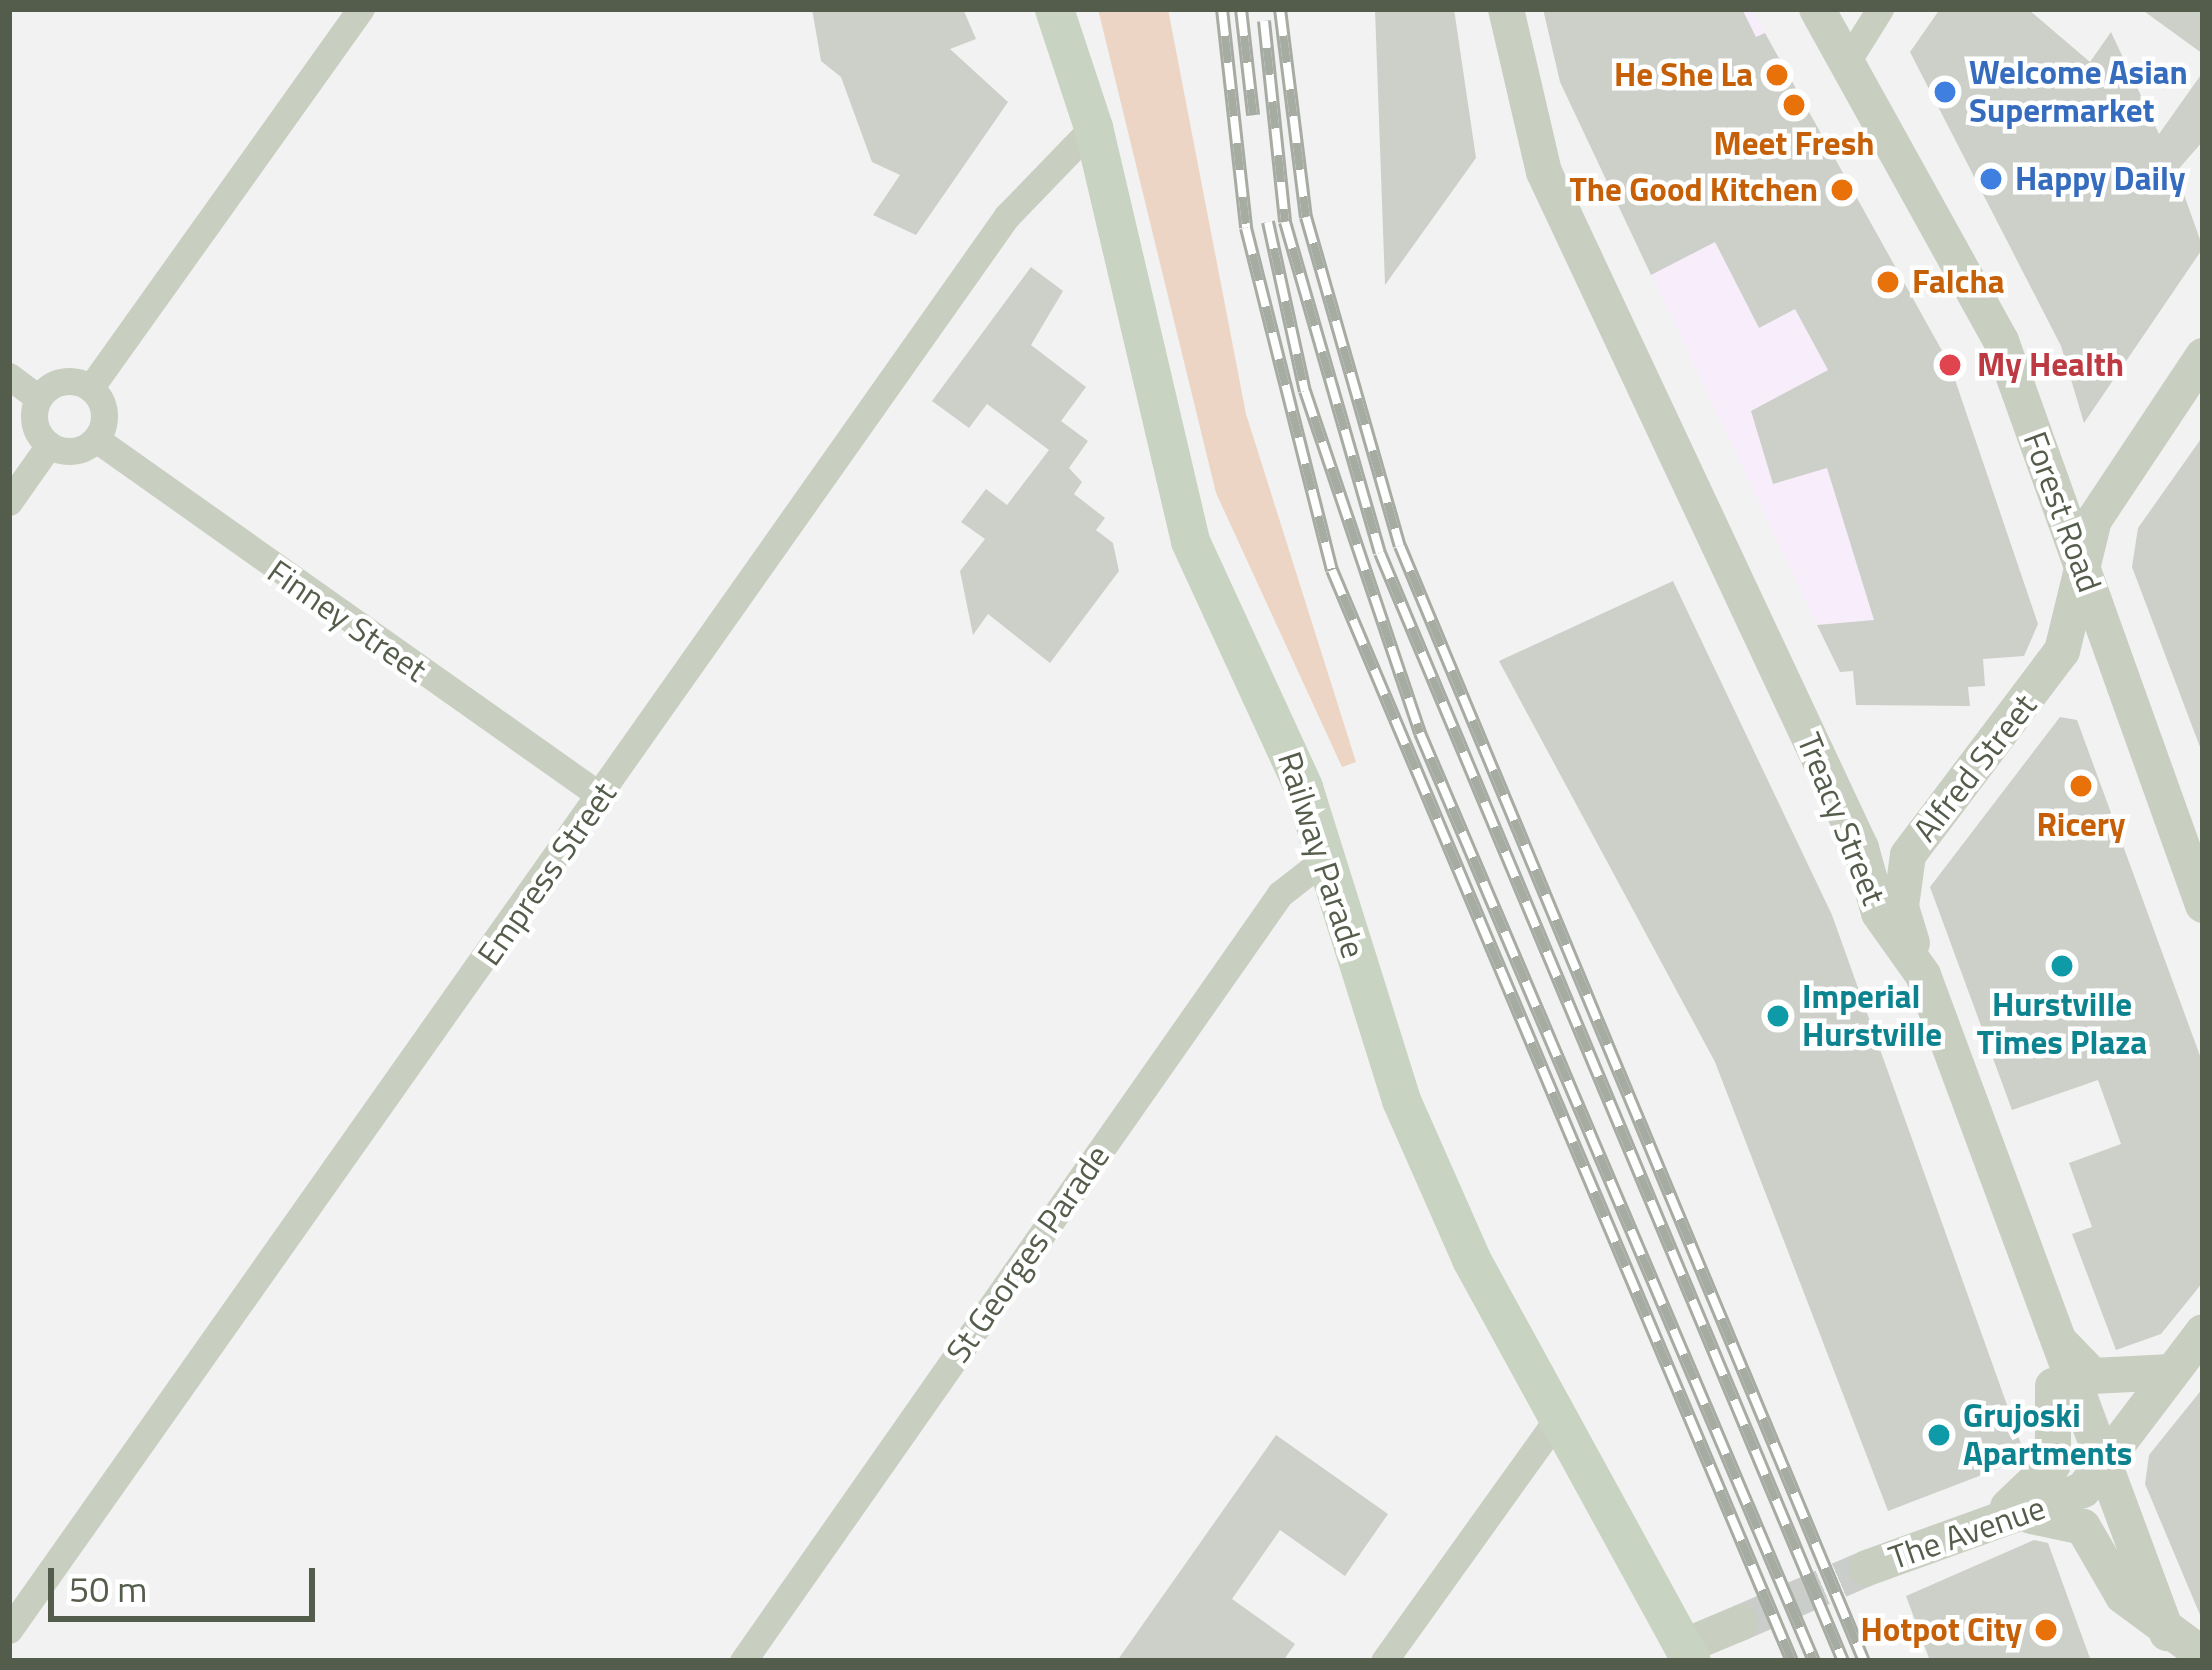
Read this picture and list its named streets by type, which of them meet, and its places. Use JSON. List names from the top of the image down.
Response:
{
  "streets": {
    "main road": ["Railway Parade"],
    "street": [
      "Forest Road",
      "Finney Street",
      "Alfred Street",
      "Treacy Street",
      "Empress Street",
      "St Georges Parade",
      "The Avenue"
    ]
  },
  "crossings": [
    ["Forest Road", "Alfred Street"],
    ["Finney Street", "Empress Street"],
    ["Alfred Street", "Treacy Street"],
    ["Treacy Street", "The Avenue"],
    ["Railway Parade", "Empress Street"],
    ["Railway Parade", "St Georges Parade"]
  ],
  "places": [
    "He She La",
    "Welcome Asian Supermarket",
    "Meet Fresh",
    "Happy Daily",
    "The Good Kitchen",
    "Falcha",
    "My Health",
    "Ricery",
    "Hurstville Times Plaza",
    "Imperial Hurstville",
    "Grujoski Apartments",
    "Hotpot City"
  ],
  "scale_bar": "50 m"
}
